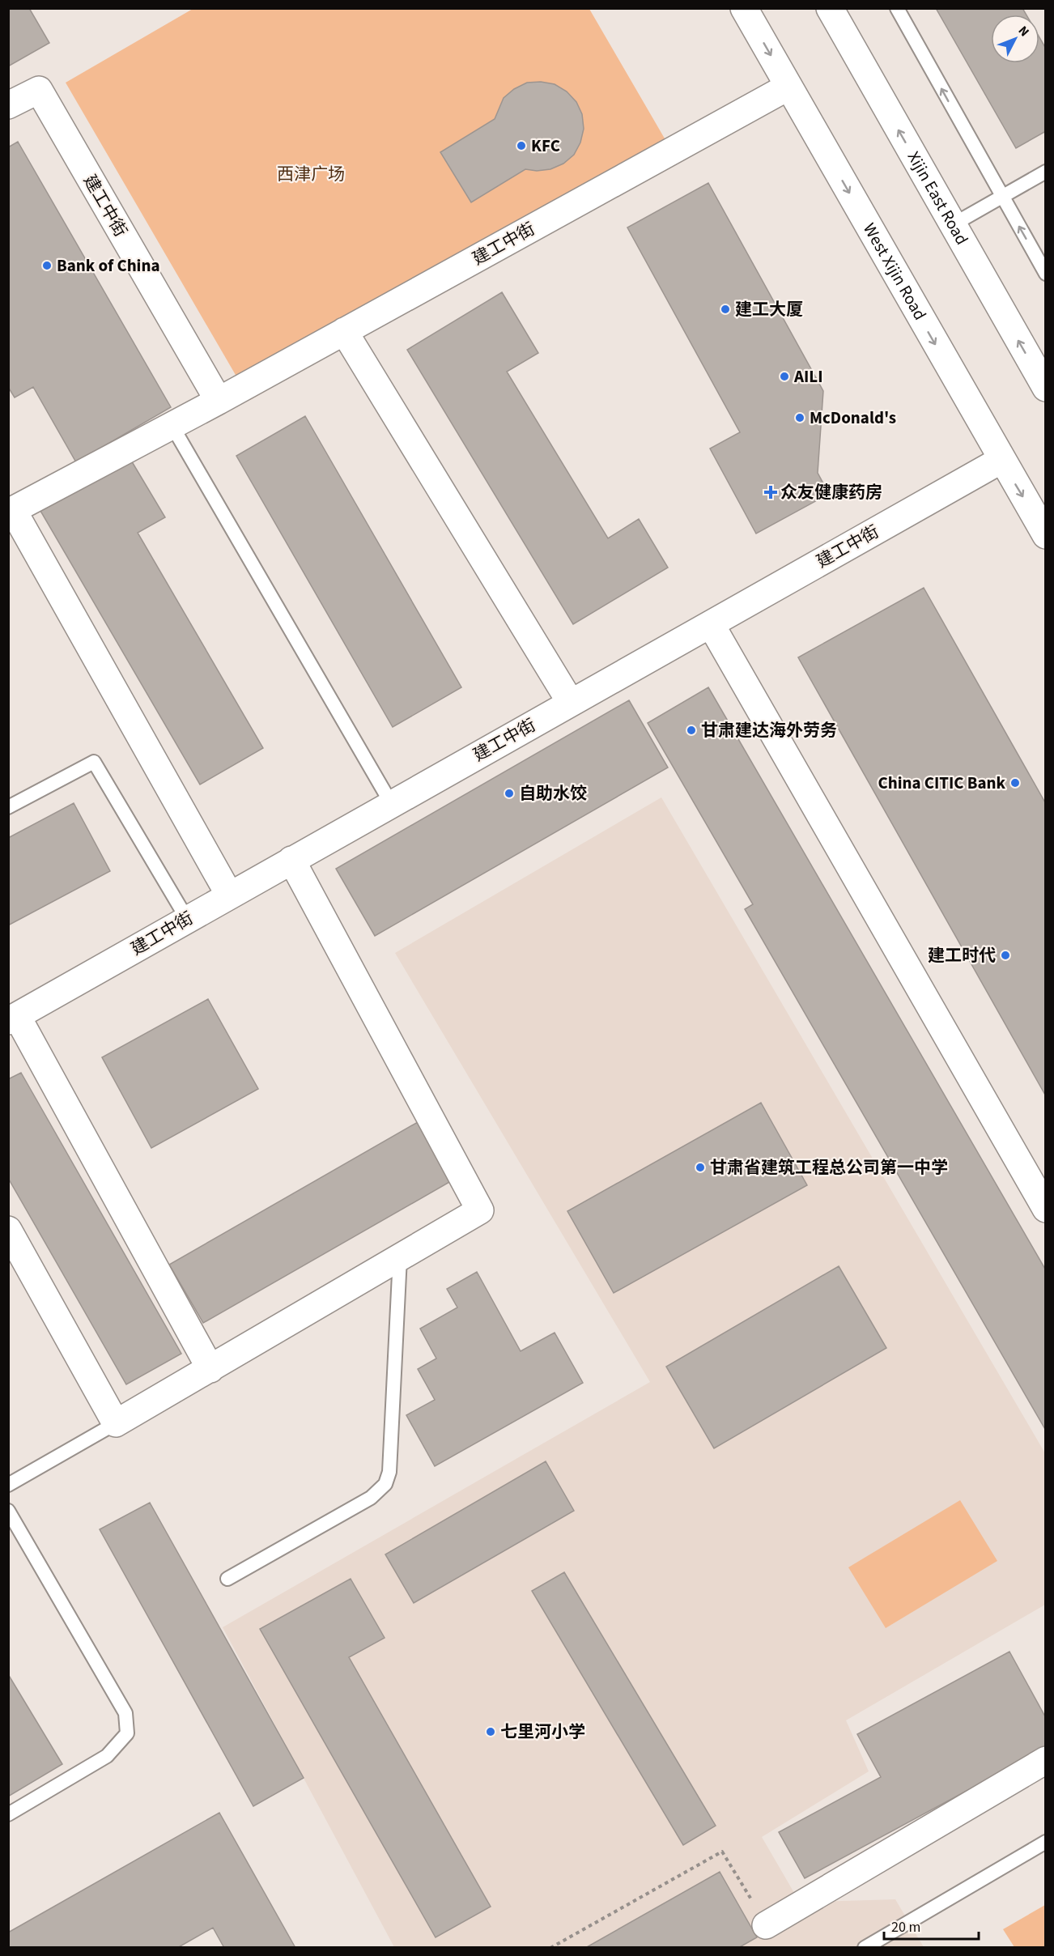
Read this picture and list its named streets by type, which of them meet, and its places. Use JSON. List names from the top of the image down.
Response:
{
  "streets": {
    "street": ["Xijin East Road", "建工中街", "West Xijin Road"]
  },
  "crossings": [
    ["建工中街", "West Xijin Road"]
  ],
  "one_way": ["Xijin East Road", "West Xijin Road"],
  "parks": ["西津广场"],
  "places": {
    "other": [
      "KFC",
      "Bank of China",
      "建工大厦",
      "AILI",
      "McDonald's",
      "甘肃建达海外劳务",
      "China CITIC Bank",
      "自助水饺",
      "建工时代",
      "甘肃省建筑工程总公司第一中学",
      "七里河小学"
    ],
    "health": ["众友健康药房"]
  },
  "scale_bar": "20 m",
  "north": "top right"
}
